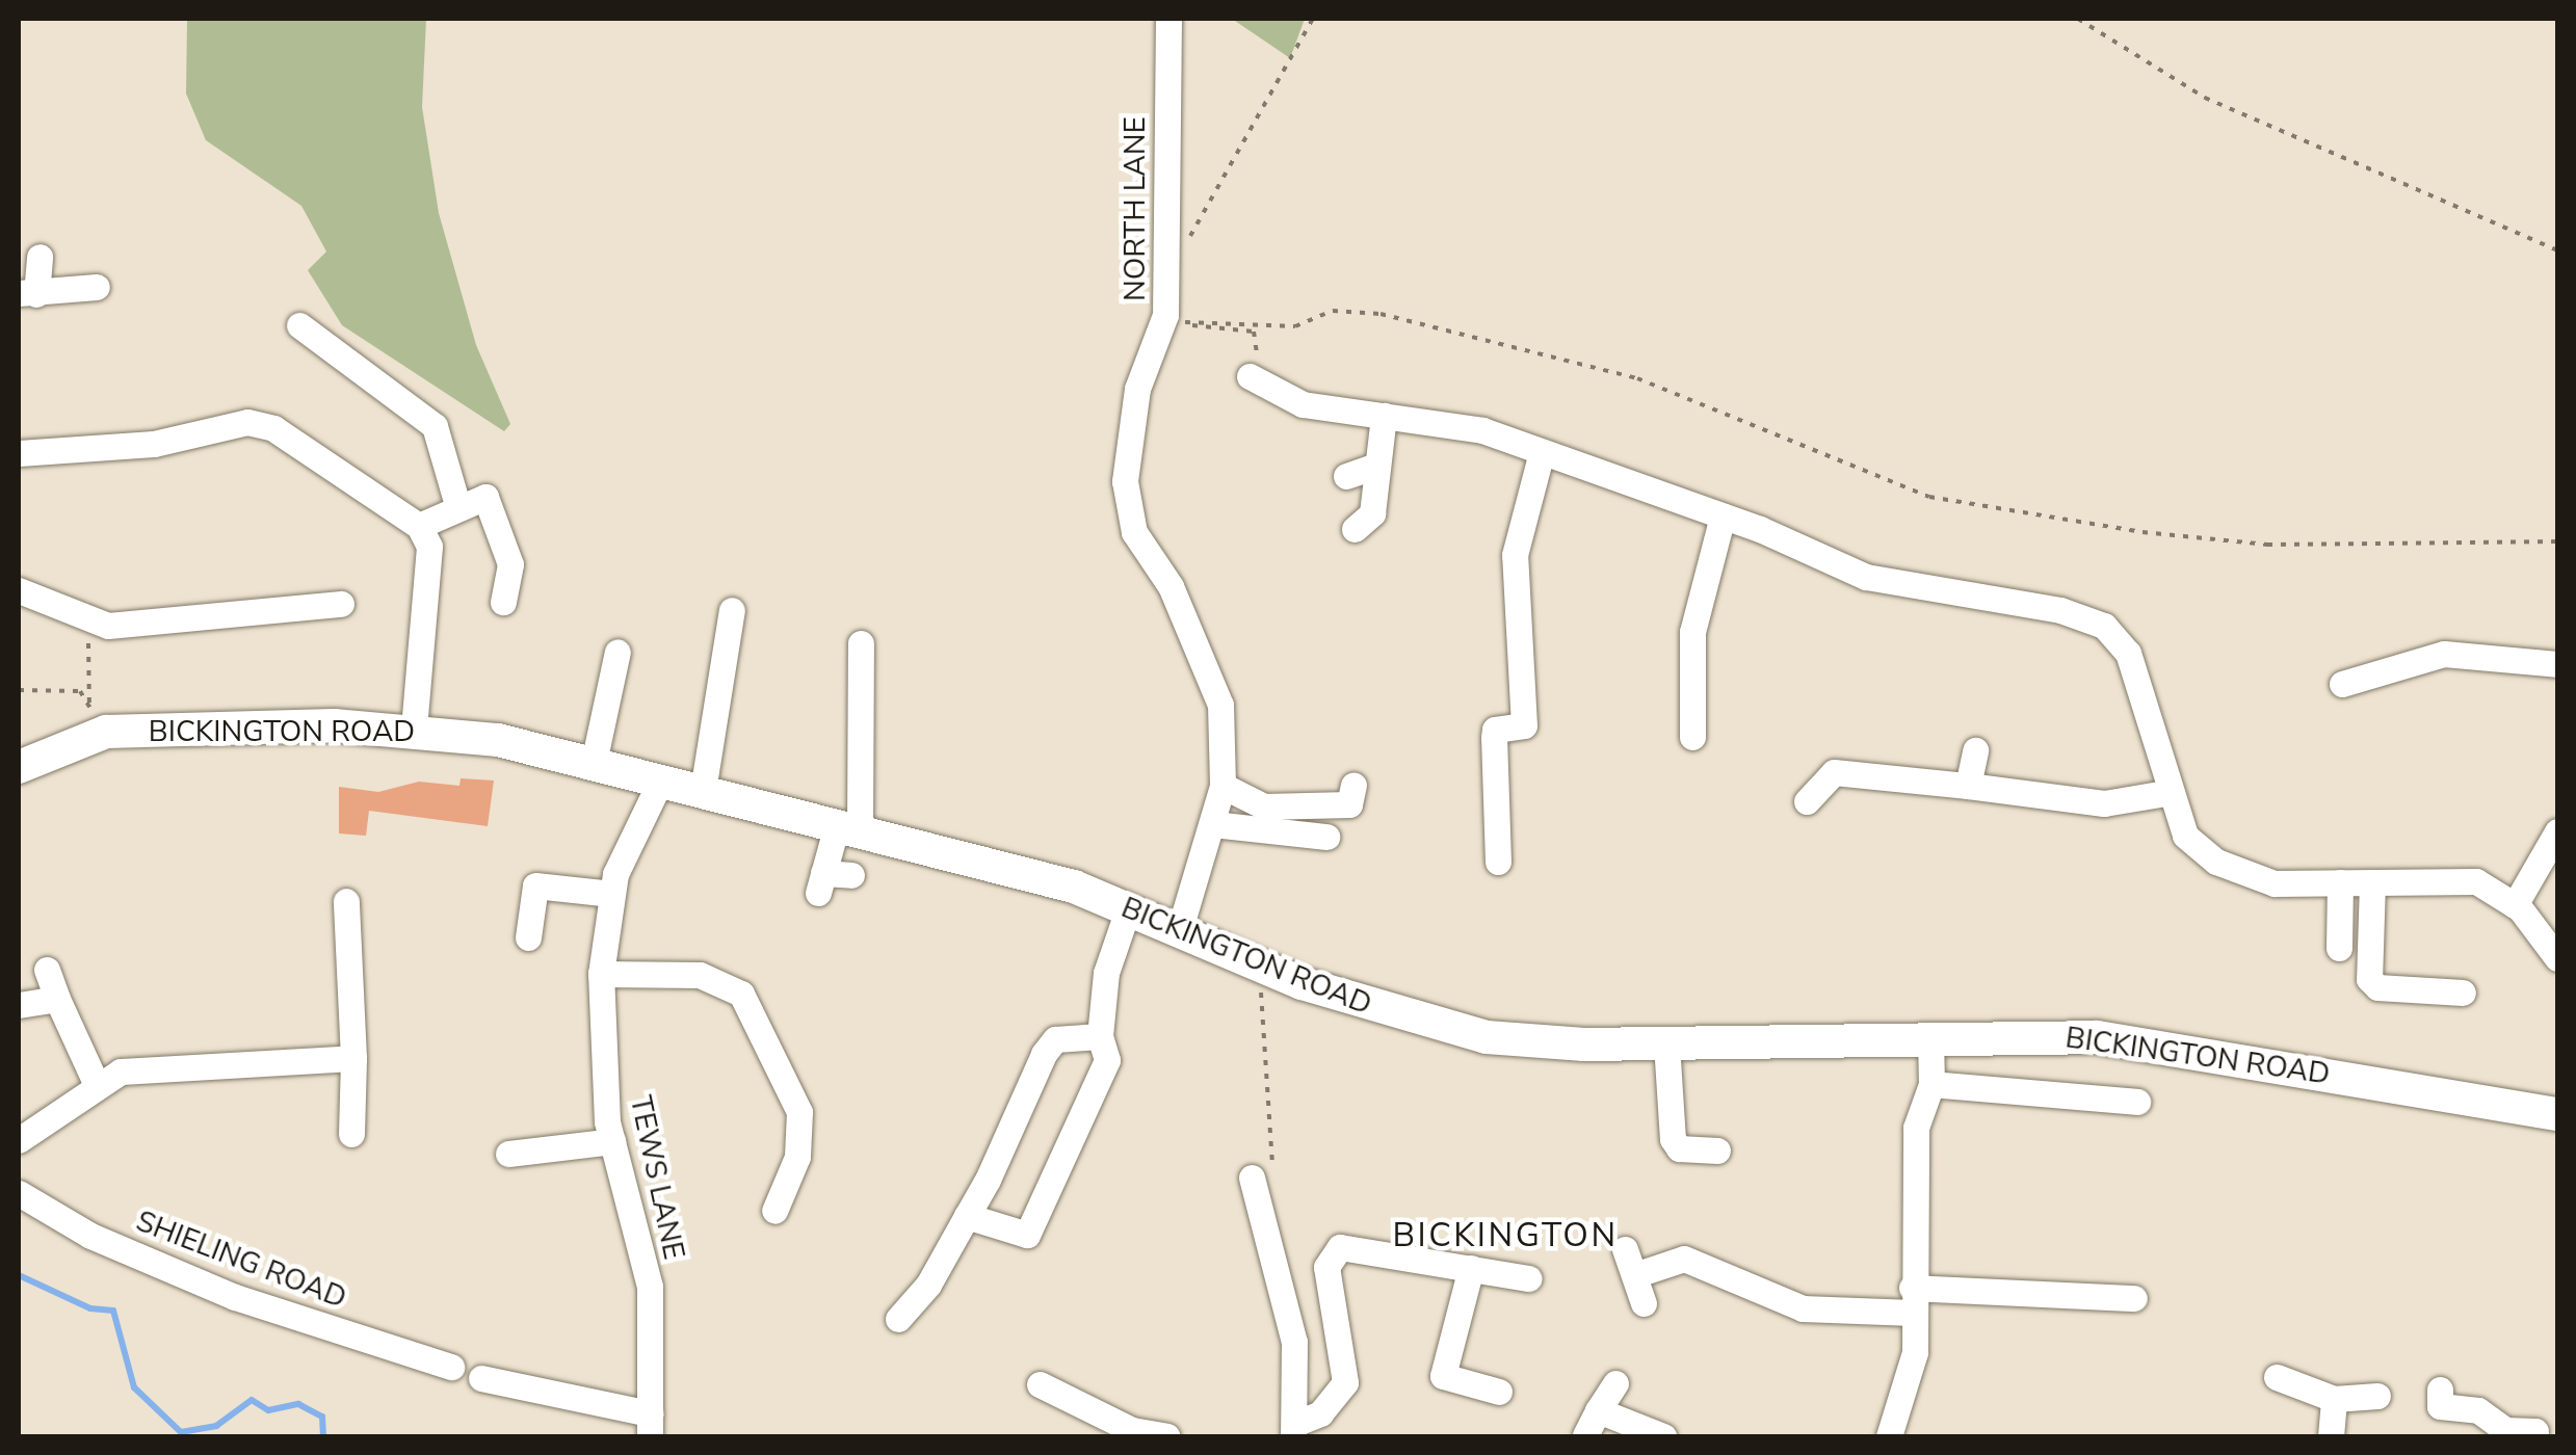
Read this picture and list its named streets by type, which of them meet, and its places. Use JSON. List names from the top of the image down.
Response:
{
  "streets": {
    "main road": ["BICKINGTON ROAD"],
    "street": ["NORTH LANE", "TEWS LANE", "SHIELING ROAD"]
  },
  "crossings": [
    ["NORTH LANE", "BICKINGTON ROAD"],
    ["BICKINGTON ROAD", "TEWS LANE"]
  ],
  "districts": ["BICKINGTON"]
}
